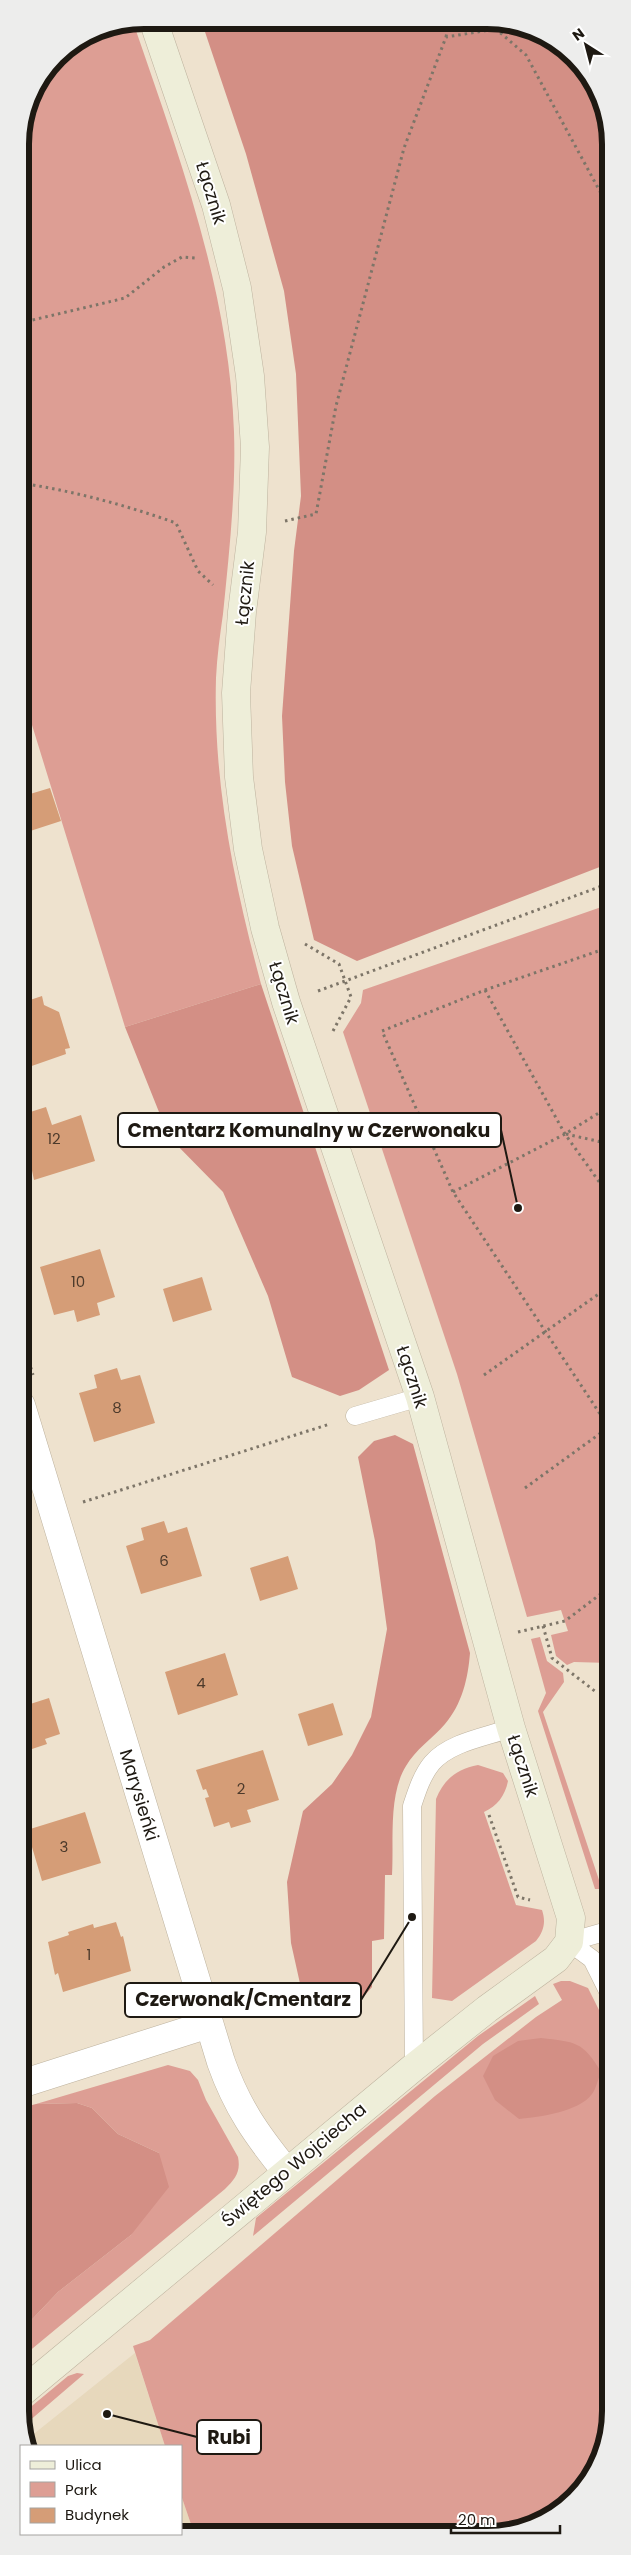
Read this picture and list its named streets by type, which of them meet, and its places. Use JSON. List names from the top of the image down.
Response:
{
  "streets": {
    "street": ["Łącznik", "Marysieńki", "Świętego Wojciecha"]
  },
  "crossings": [
    ["Łącznik", "Świętego Wojciecha"],
    ["Marysieńki", "Świętego Wojciecha"]
  ],
  "places": ["Cmentarz Komunalny w Czerwonaku", "Czerwonak/Cmentarz", "Rubi"],
  "house_numbers": [
    "12",
    "10",
    "8",
    "6",
    "4",
    "2",
    "3",
    "1"
  ],
  "legend": ["Ulica", "Park", "Budynek"],
  "scale_bar": "20 m",
  "north": "top left"
}
